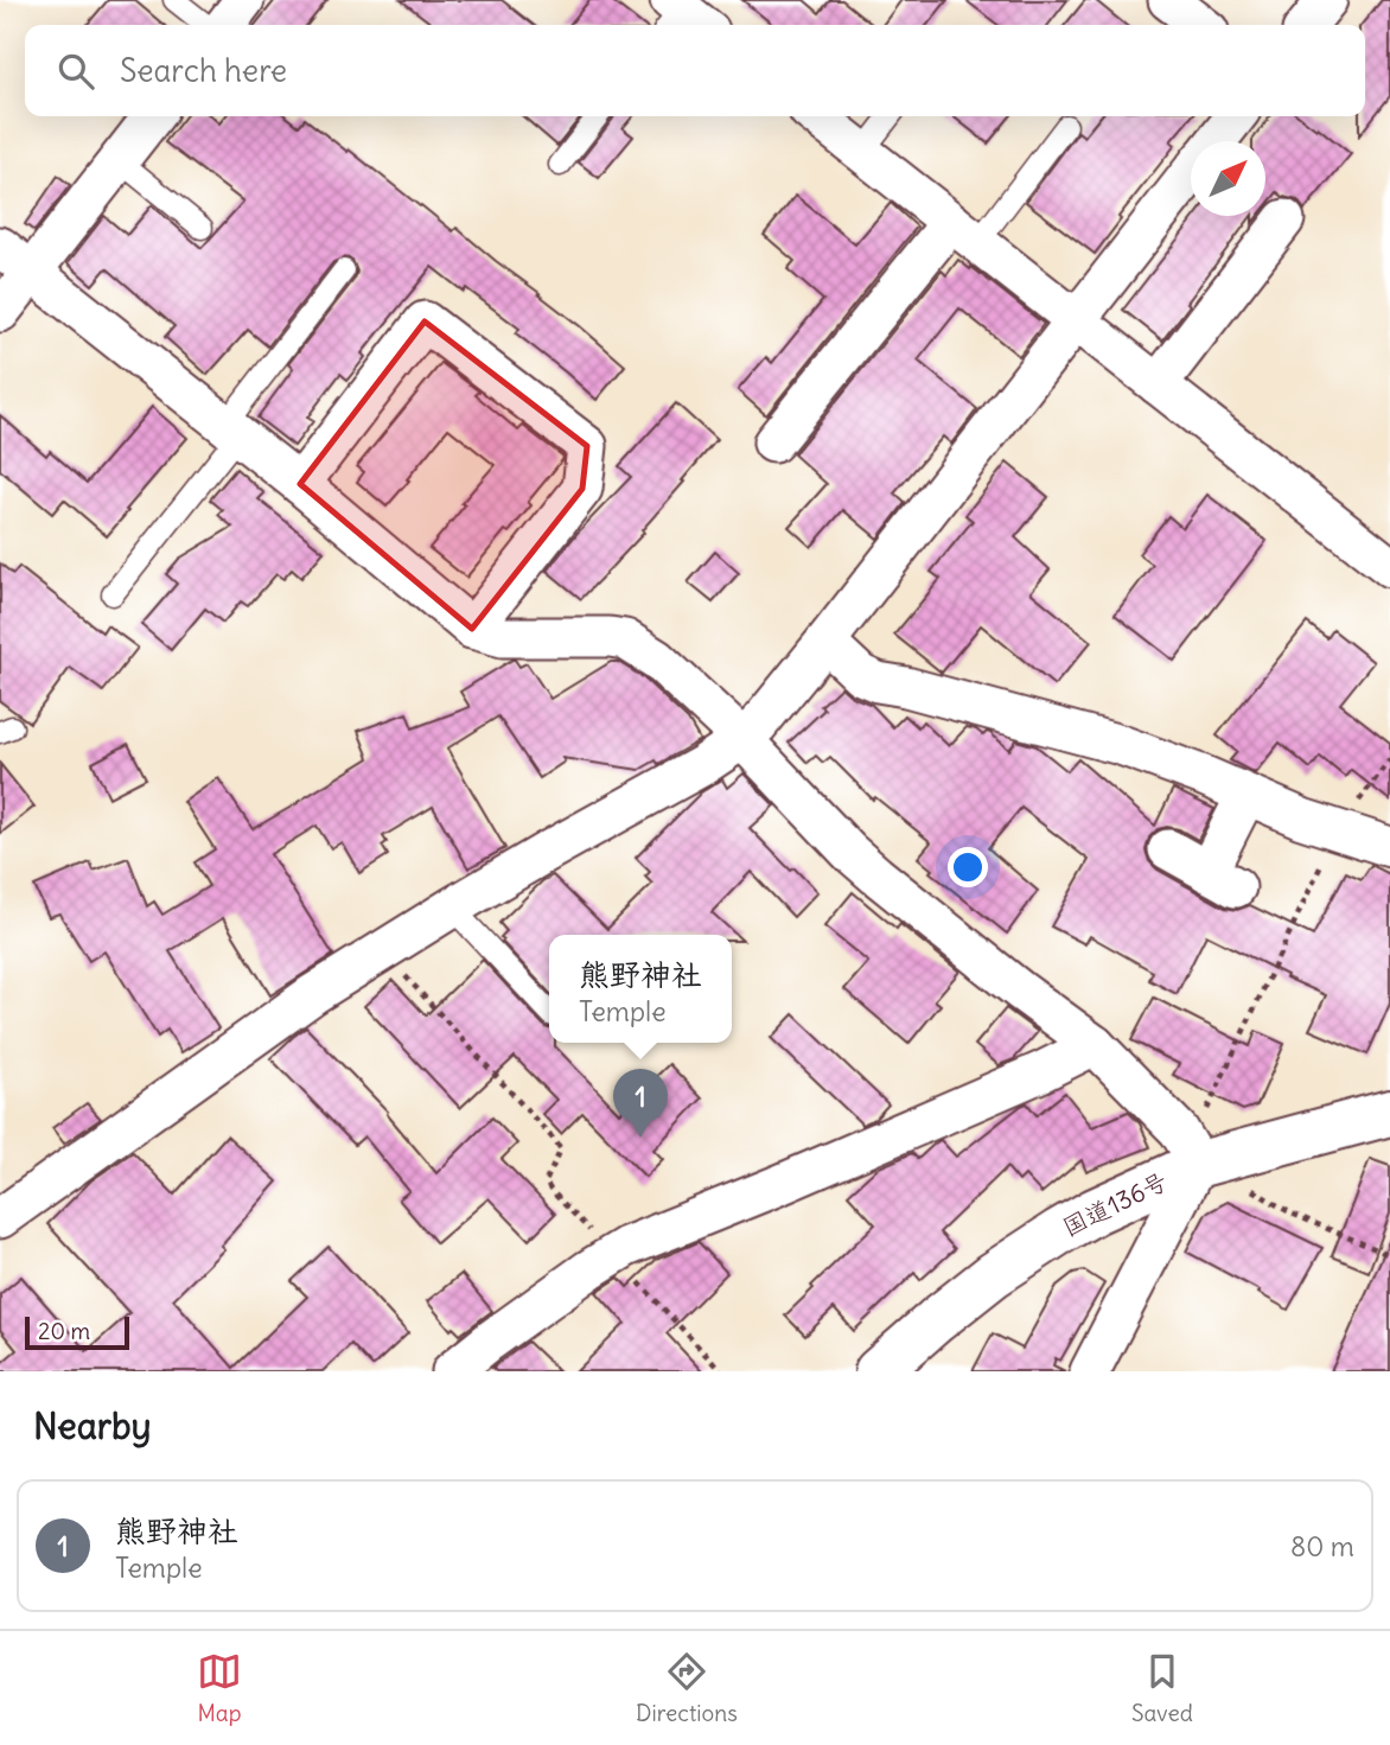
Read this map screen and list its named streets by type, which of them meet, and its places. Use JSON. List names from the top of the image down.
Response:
{
  "streets": {
    "highway": ["国道136号"]
  },
  "scale_bar": "20 m",
  "north": "top right",
  "page": {
    "search": "Search here",
    "popup": ["熊野神社", "Temple"],
    "pins": "1",
    "scale": "20 m",
    "heading": "Nearby",
    "list": [
      {
        "mark": "1",
        "name": "熊野神社",
        "note": "Temple",
        "value": "80 m"
      }
    ],
    "nav": ["Map", "Directions", "Saved"]
  }
}
